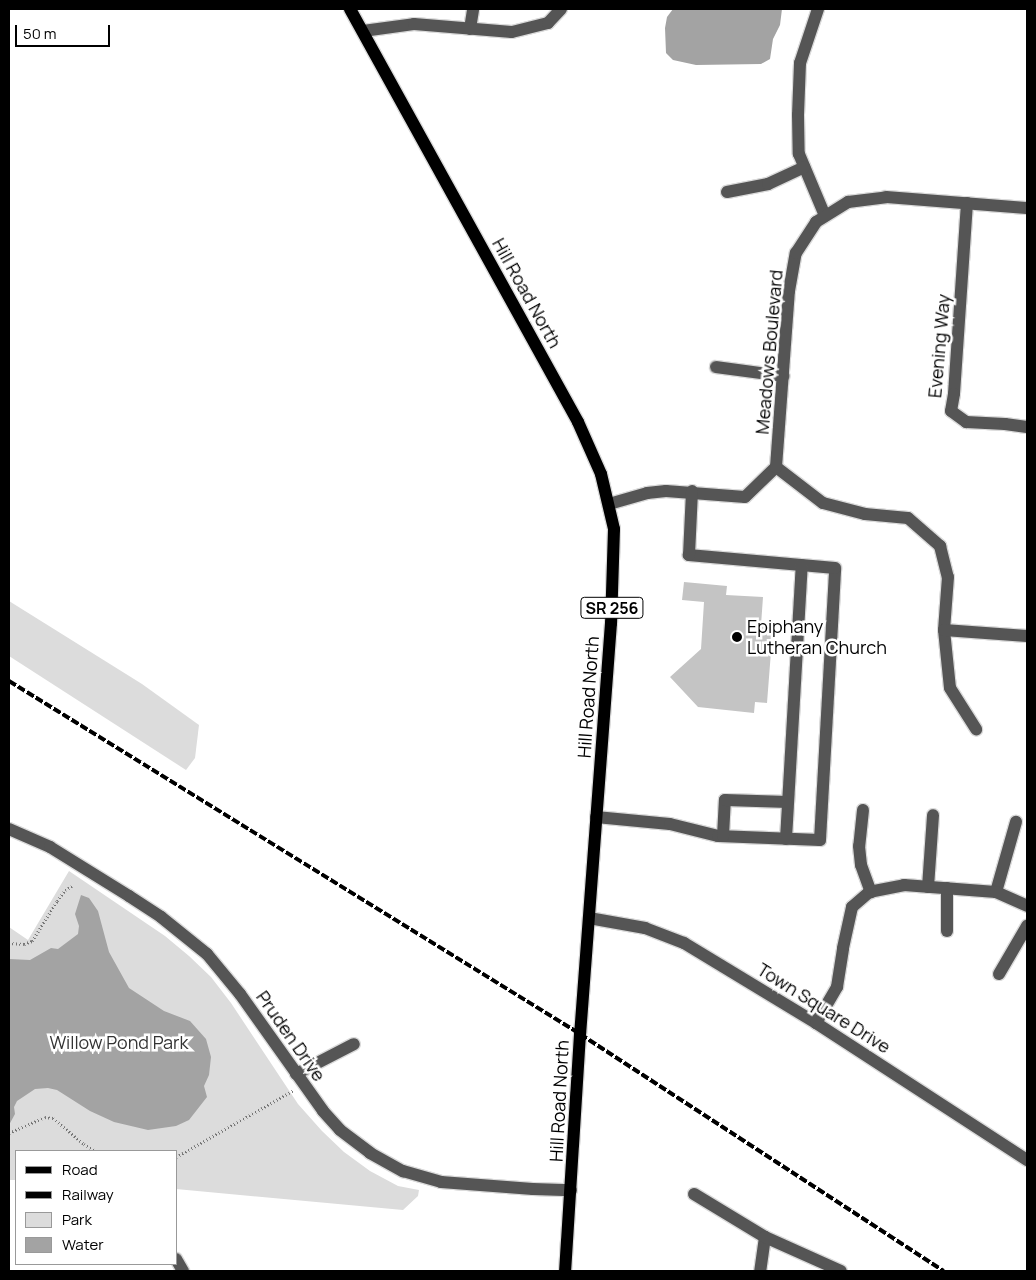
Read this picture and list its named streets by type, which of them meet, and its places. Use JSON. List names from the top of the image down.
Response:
{
  "streets": {
    "main road": ["Hill Road North", "SR 256"],
    "street": [
      "Evening Way",
      "Meadows Boulevard",
      "Town Square Drive",
      "Pruden Drive"
    ]
  },
  "crossings": [
    ["Hill Road North", "Town Square Drive"],
    ["Hill Road North", "Pruden Drive"],
    ["Evening Way", "Meadows Boulevard"]
  ],
  "parks": ["Willow Pond Park"],
  "places": ["Epiphany Lutheran Church"],
  "legend": [
    "Road",
    "Railway",
    "Park",
    "Water"
  ],
  "scale_bar": "50 m"
}
